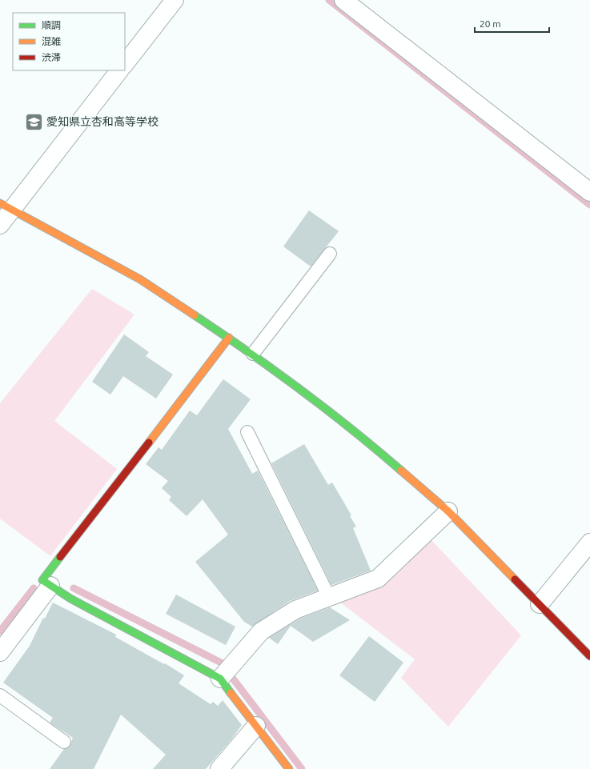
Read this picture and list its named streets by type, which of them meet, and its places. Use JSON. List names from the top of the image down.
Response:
{
  "places": {
    "school or university": ["愛知県立杏和高等学校"]
  },
  "legend": ["順調", "混雑", "渋滞"],
  "scale_bar": "20 m"
}
